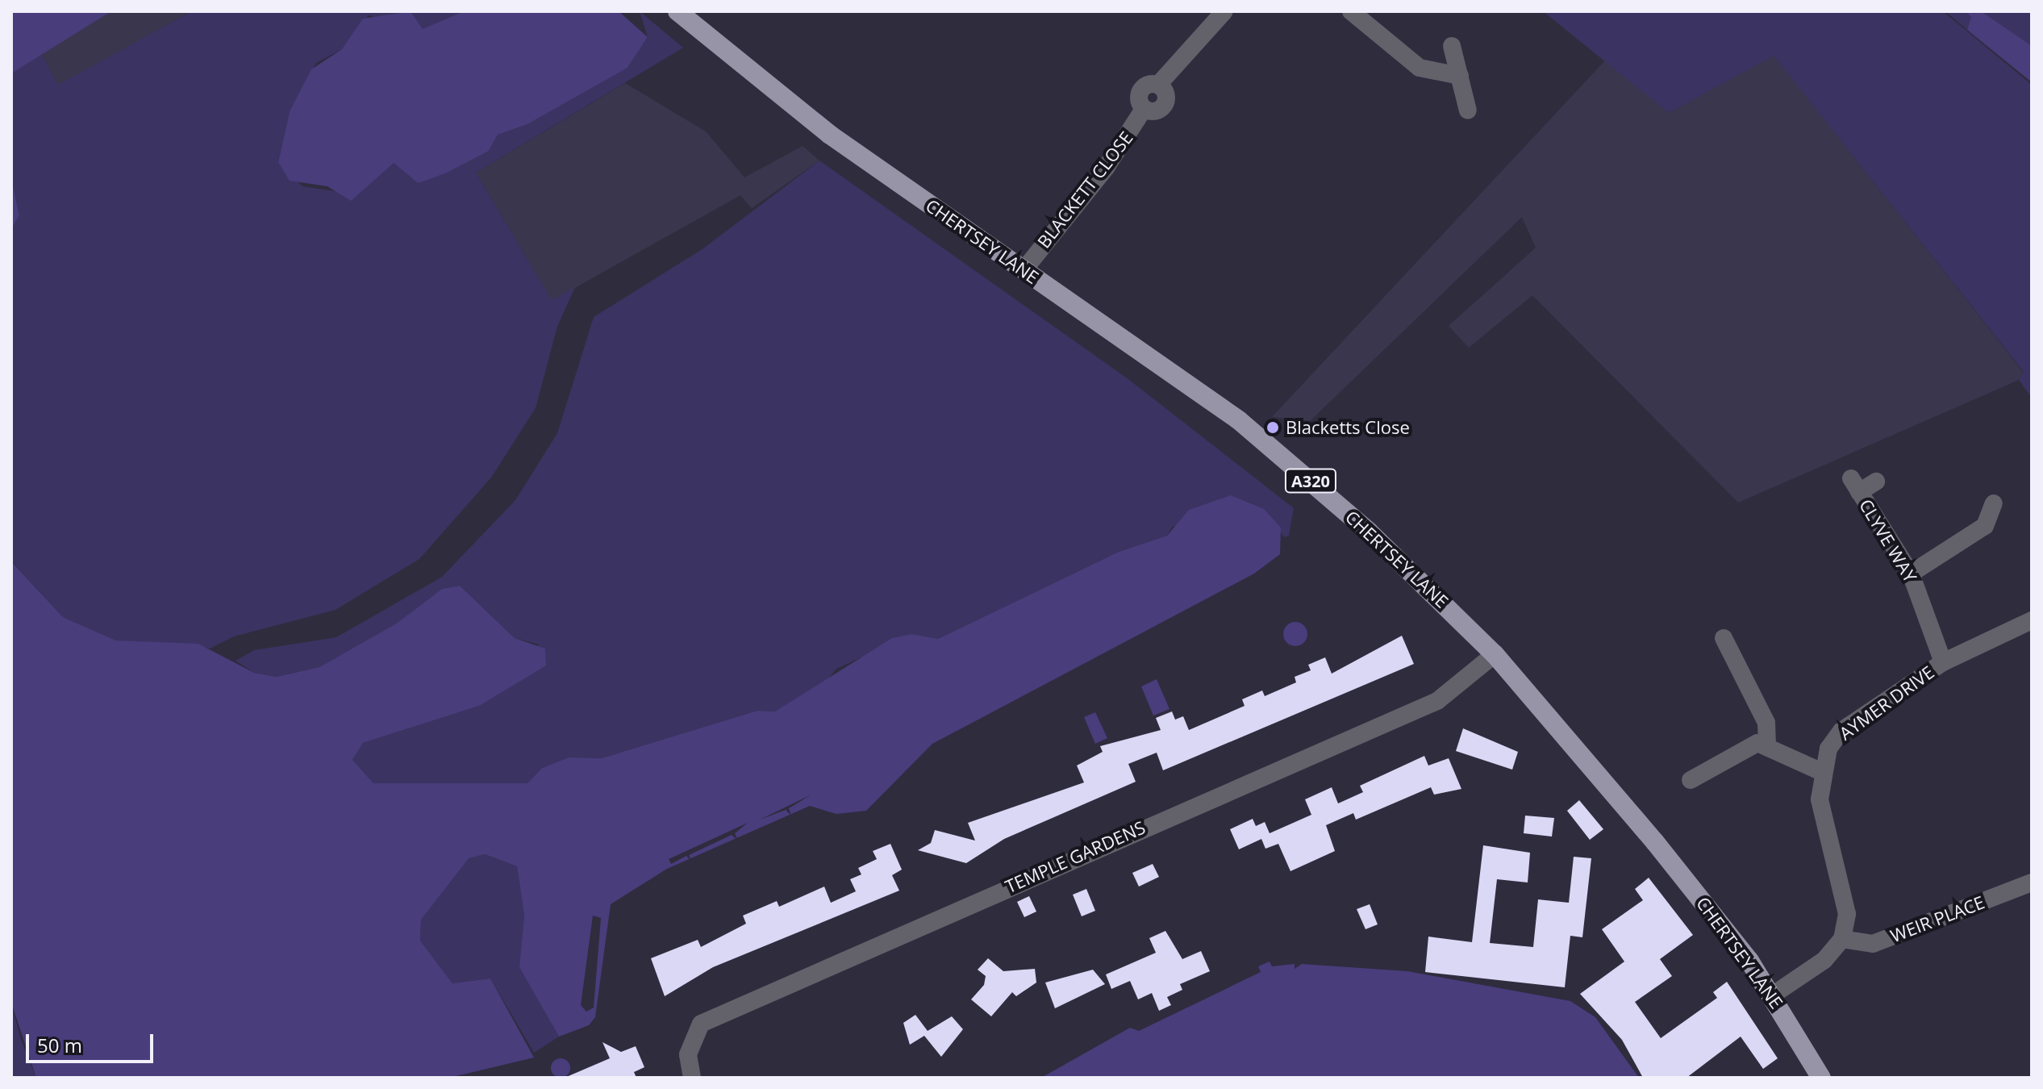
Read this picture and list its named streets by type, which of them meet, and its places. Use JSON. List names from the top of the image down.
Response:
{
  "streets": {
    "main road": ["CHERTSEY LANE", "A320"],
    "street": [
      "BLACKETT CLOSE",
      "CLYVE WAY",
      "AYMER DRIVE",
      "TEMPLE GARDENS",
      "WEIR PLACE"
    ]
  },
  "crossings": [
    ["BLACKETT CLOSE", "CHERTSEY LANE"],
    ["CHERTSEY LANE", "TEMPLE GARDENS"],
    ["CLYVE WAY", "AYMER DRIVE"]
  ],
  "places": ["Blacketts Close"],
  "scale_bar": "50 m"
}
